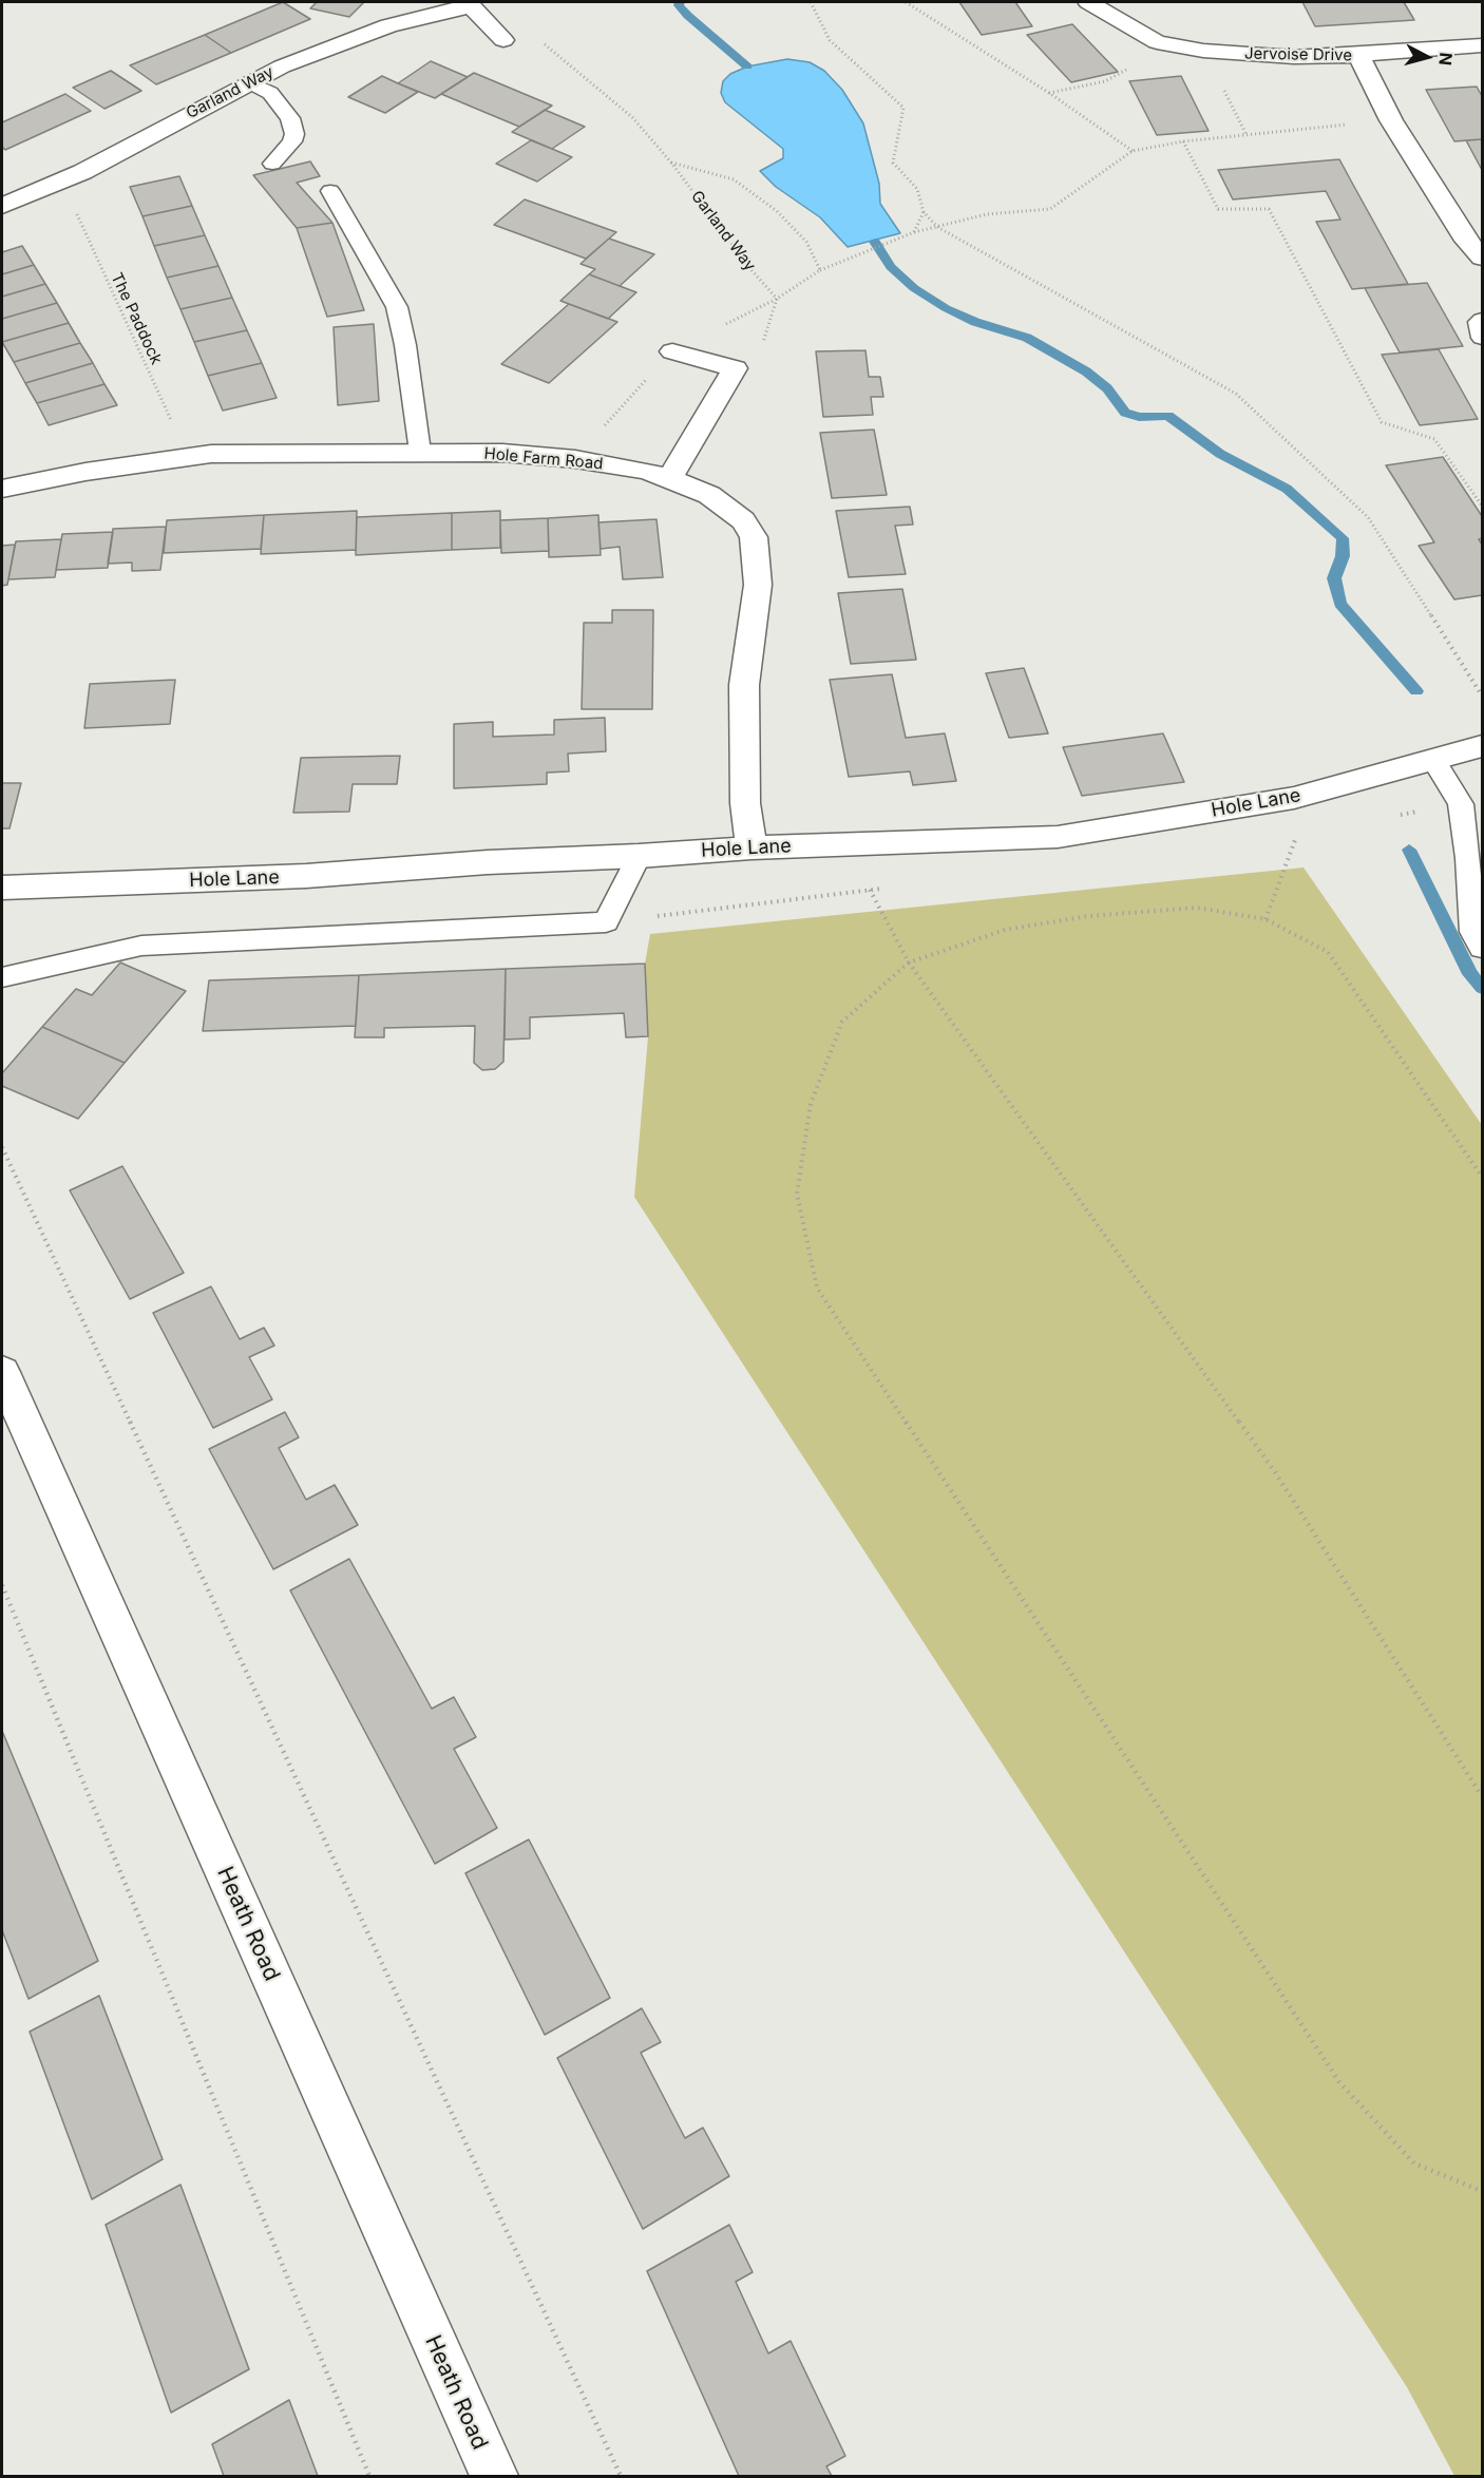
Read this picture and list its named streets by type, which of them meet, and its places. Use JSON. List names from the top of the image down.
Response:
{
  "streets": {
    "street": [
      "Jervoise Drive",
      "Garland Way",
      "Hole Farm Road",
      "Hole Lane",
      "Heath Road"
    ],
    "path": ["The Paddock"]
  },
  "crossings": [
    ["Hole Farm Road", "Hole Lane"]
  ],
  "north": "right"
}
